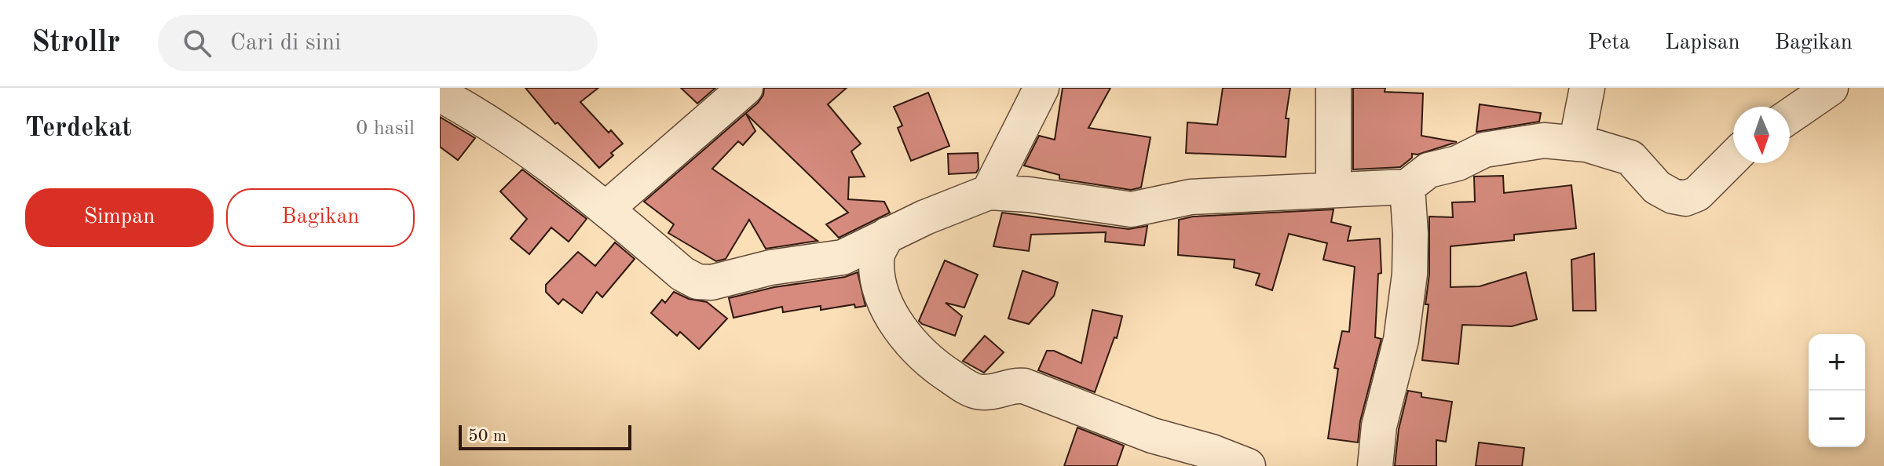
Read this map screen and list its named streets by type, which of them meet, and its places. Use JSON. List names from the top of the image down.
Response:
{
  "scale_bar": "50 m",
  "north": "bottom",
  "page": {
    "header": "Strollr",
    "search": "Cari di sini",
    "nav": ["Peta", "Lapisan", "Bagikan"],
    "heading": ["Terdekat", "0 hasil"],
    "buttons": ["Simpan", "Bagikan"],
    "map_buttons": ["+", "−"],
    "scale": "50 m"
  }
}
